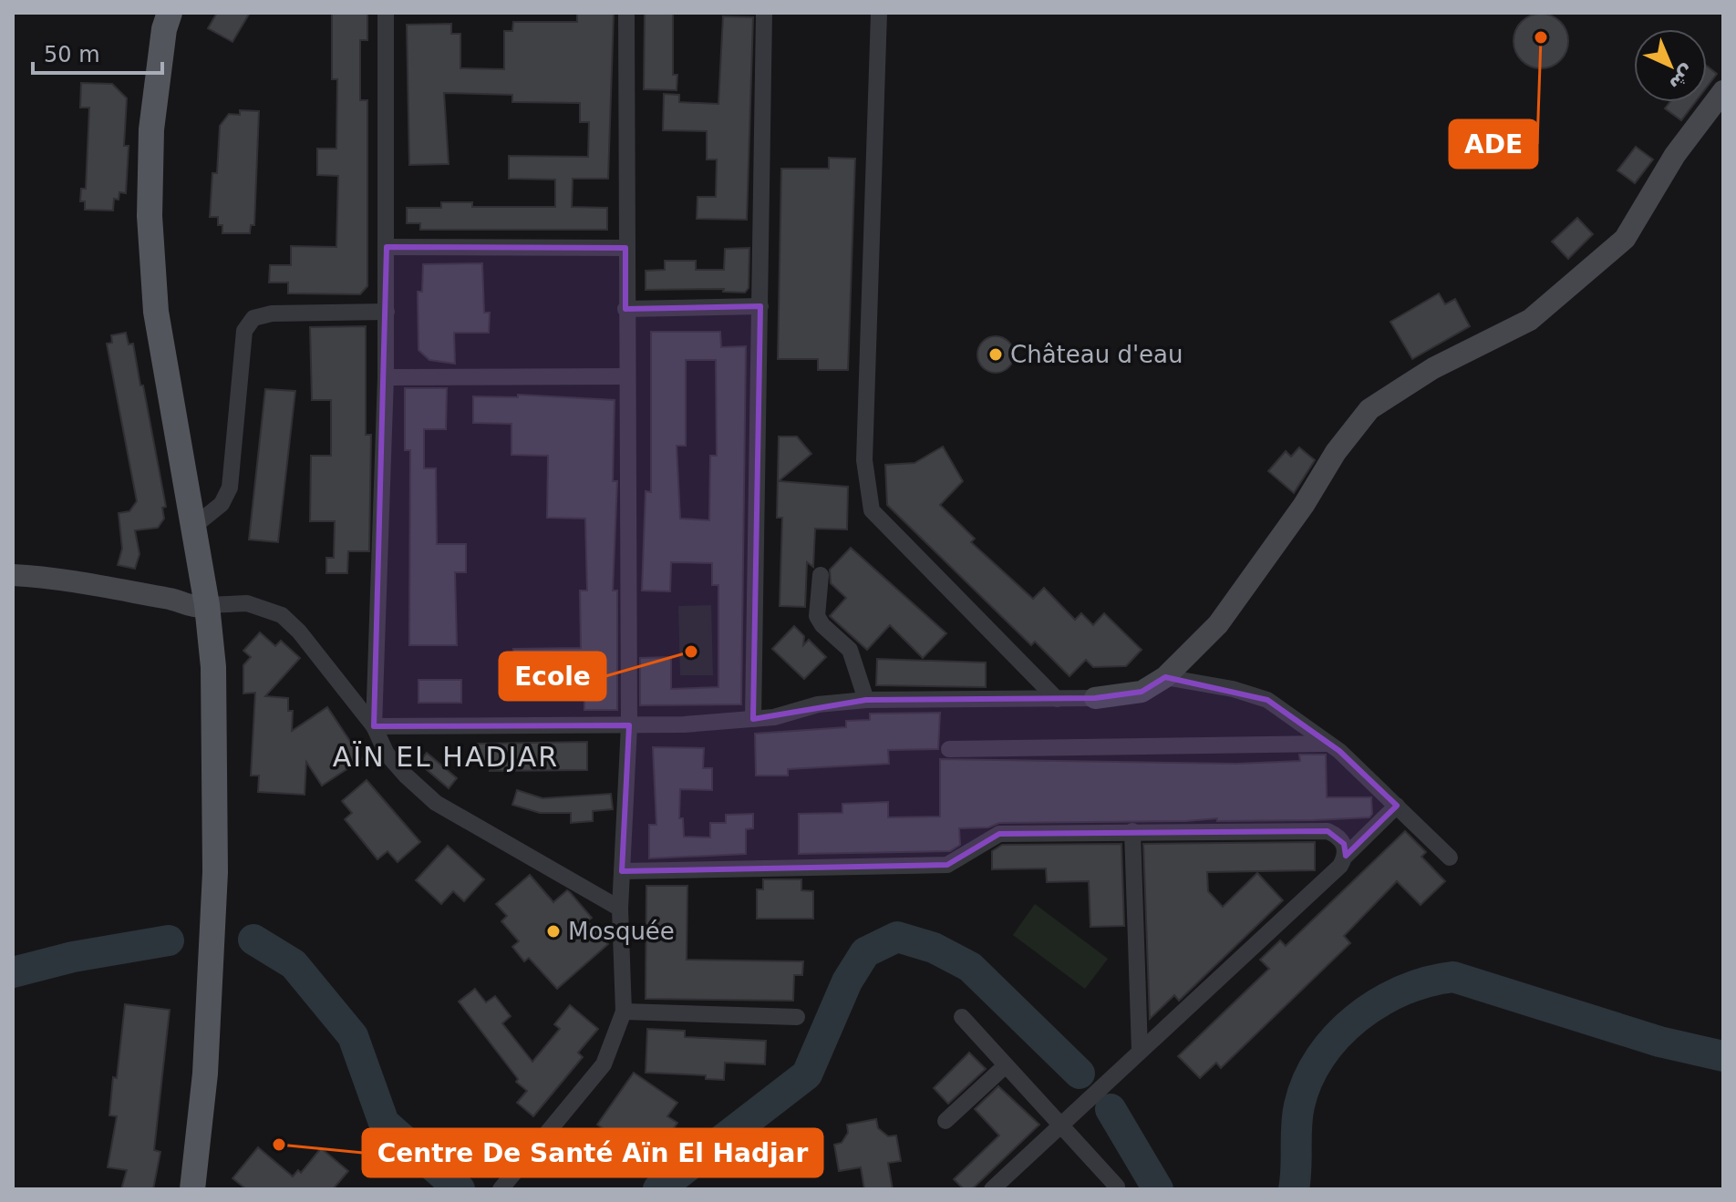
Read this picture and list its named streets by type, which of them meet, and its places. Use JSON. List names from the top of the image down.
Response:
{
  "districts": ["AÏN EL HADJAR"],
  "places": [
    "ADE",
    "Château d'eau",
    "Ecole",
    "Mosquée",
    "Centre De Santé Aïn El Hadjar"
  ],
  "scale_bar": "50 m",
  "north": "bottom right"
}
